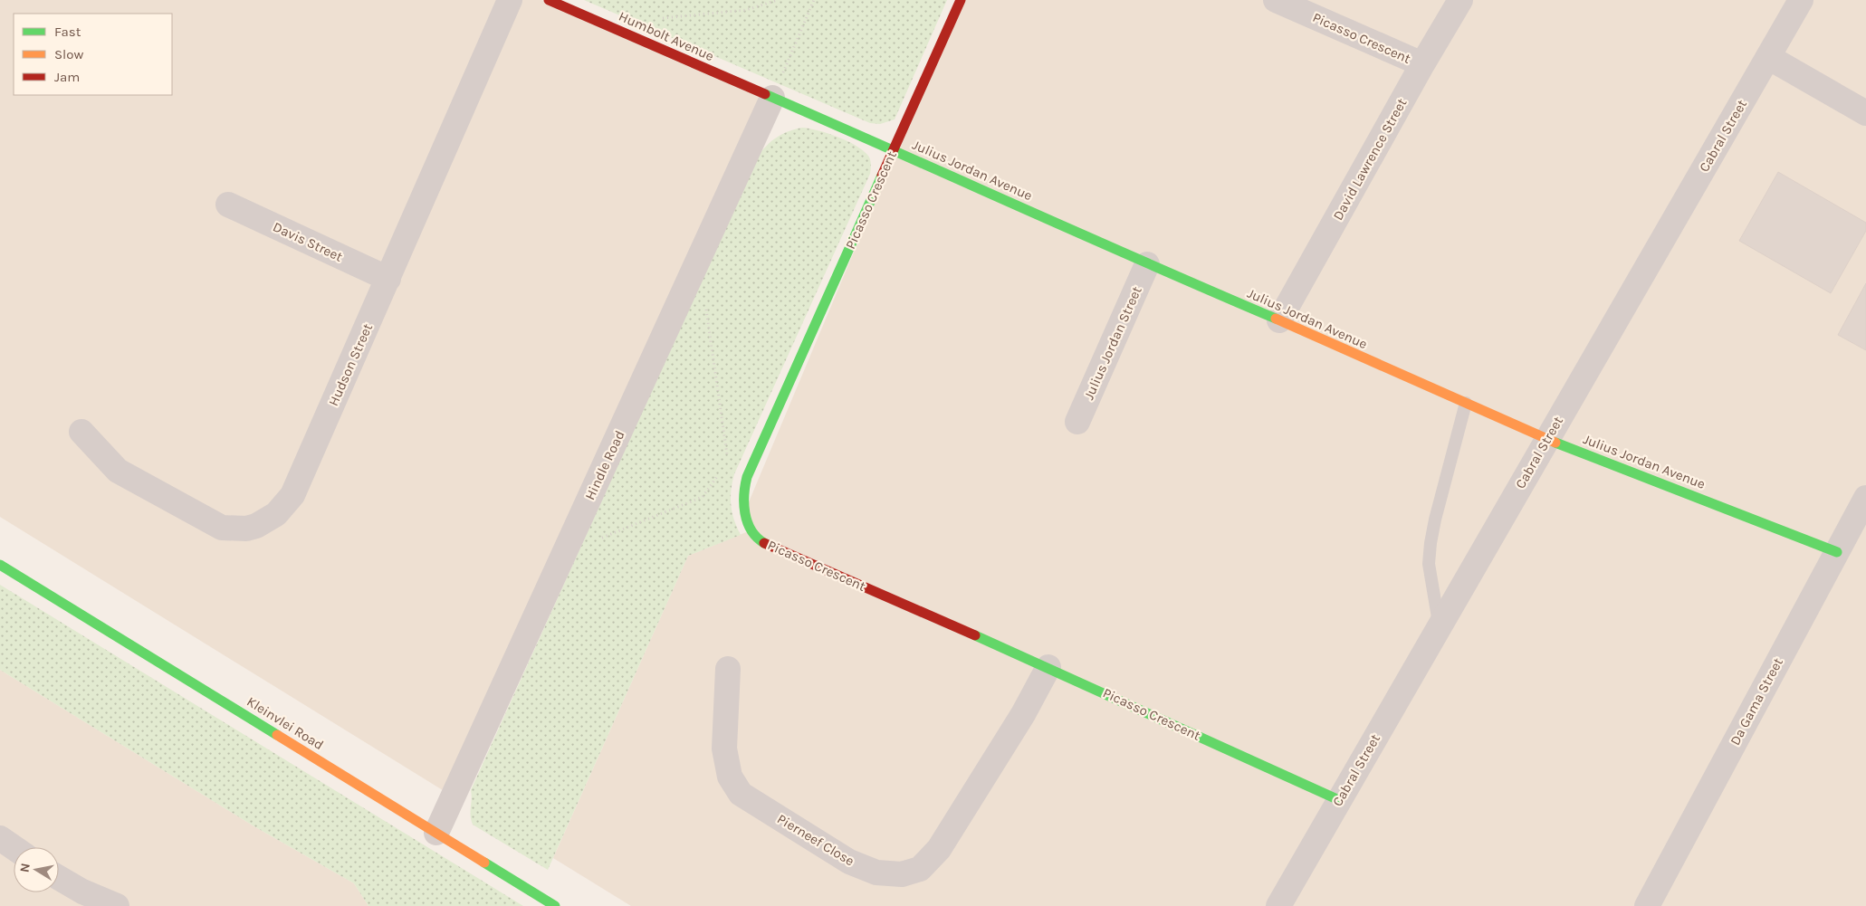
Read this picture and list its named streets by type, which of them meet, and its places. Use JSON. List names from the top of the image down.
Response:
{
  "streets": {
    "street": [
      "Humbolt Avenue",
      "Picasso Crescent",
      "Cabral Street",
      "David Lawrence Street",
      "Julius Jordan Avenue",
      "Davis Street",
      "Julius Jordan Street",
      "Hudson Street",
      "Hindle Road",
      "Da Gama Street",
      "Kleinvlei Road",
      "Pierneef Close"
    ]
  },
  "crossings": [
    ["Humbolt Avenue", "Julius Jordan Avenue"],
    ["Humbolt Avenue", "Hindle Road"],
    ["Picasso Crescent", "Cabral Street"],
    ["Picasso Crescent", "David Lawrence Street"],
    ["Picasso Crescent", "Julius Jordan Avenue"],
    ["Picasso Crescent", "Pierneef Close"],
    ["Cabral Street", "Julius Jordan Avenue"],
    ["David Lawrence Street", "Julius Jordan Avenue"],
    ["Julius Jordan Avenue", "Julius Jordan Street"],
    ["Julius Jordan Avenue", "Hindle Road"],
    ["Julius Jordan Avenue", "Da Gama Street"],
    ["Davis Street", "Hudson Street"],
    ["Hindle Road", "Kleinvlei Road"]
  ],
  "legend": ["Fast", "Slow", "Jam"],
  "north": "left"
}
